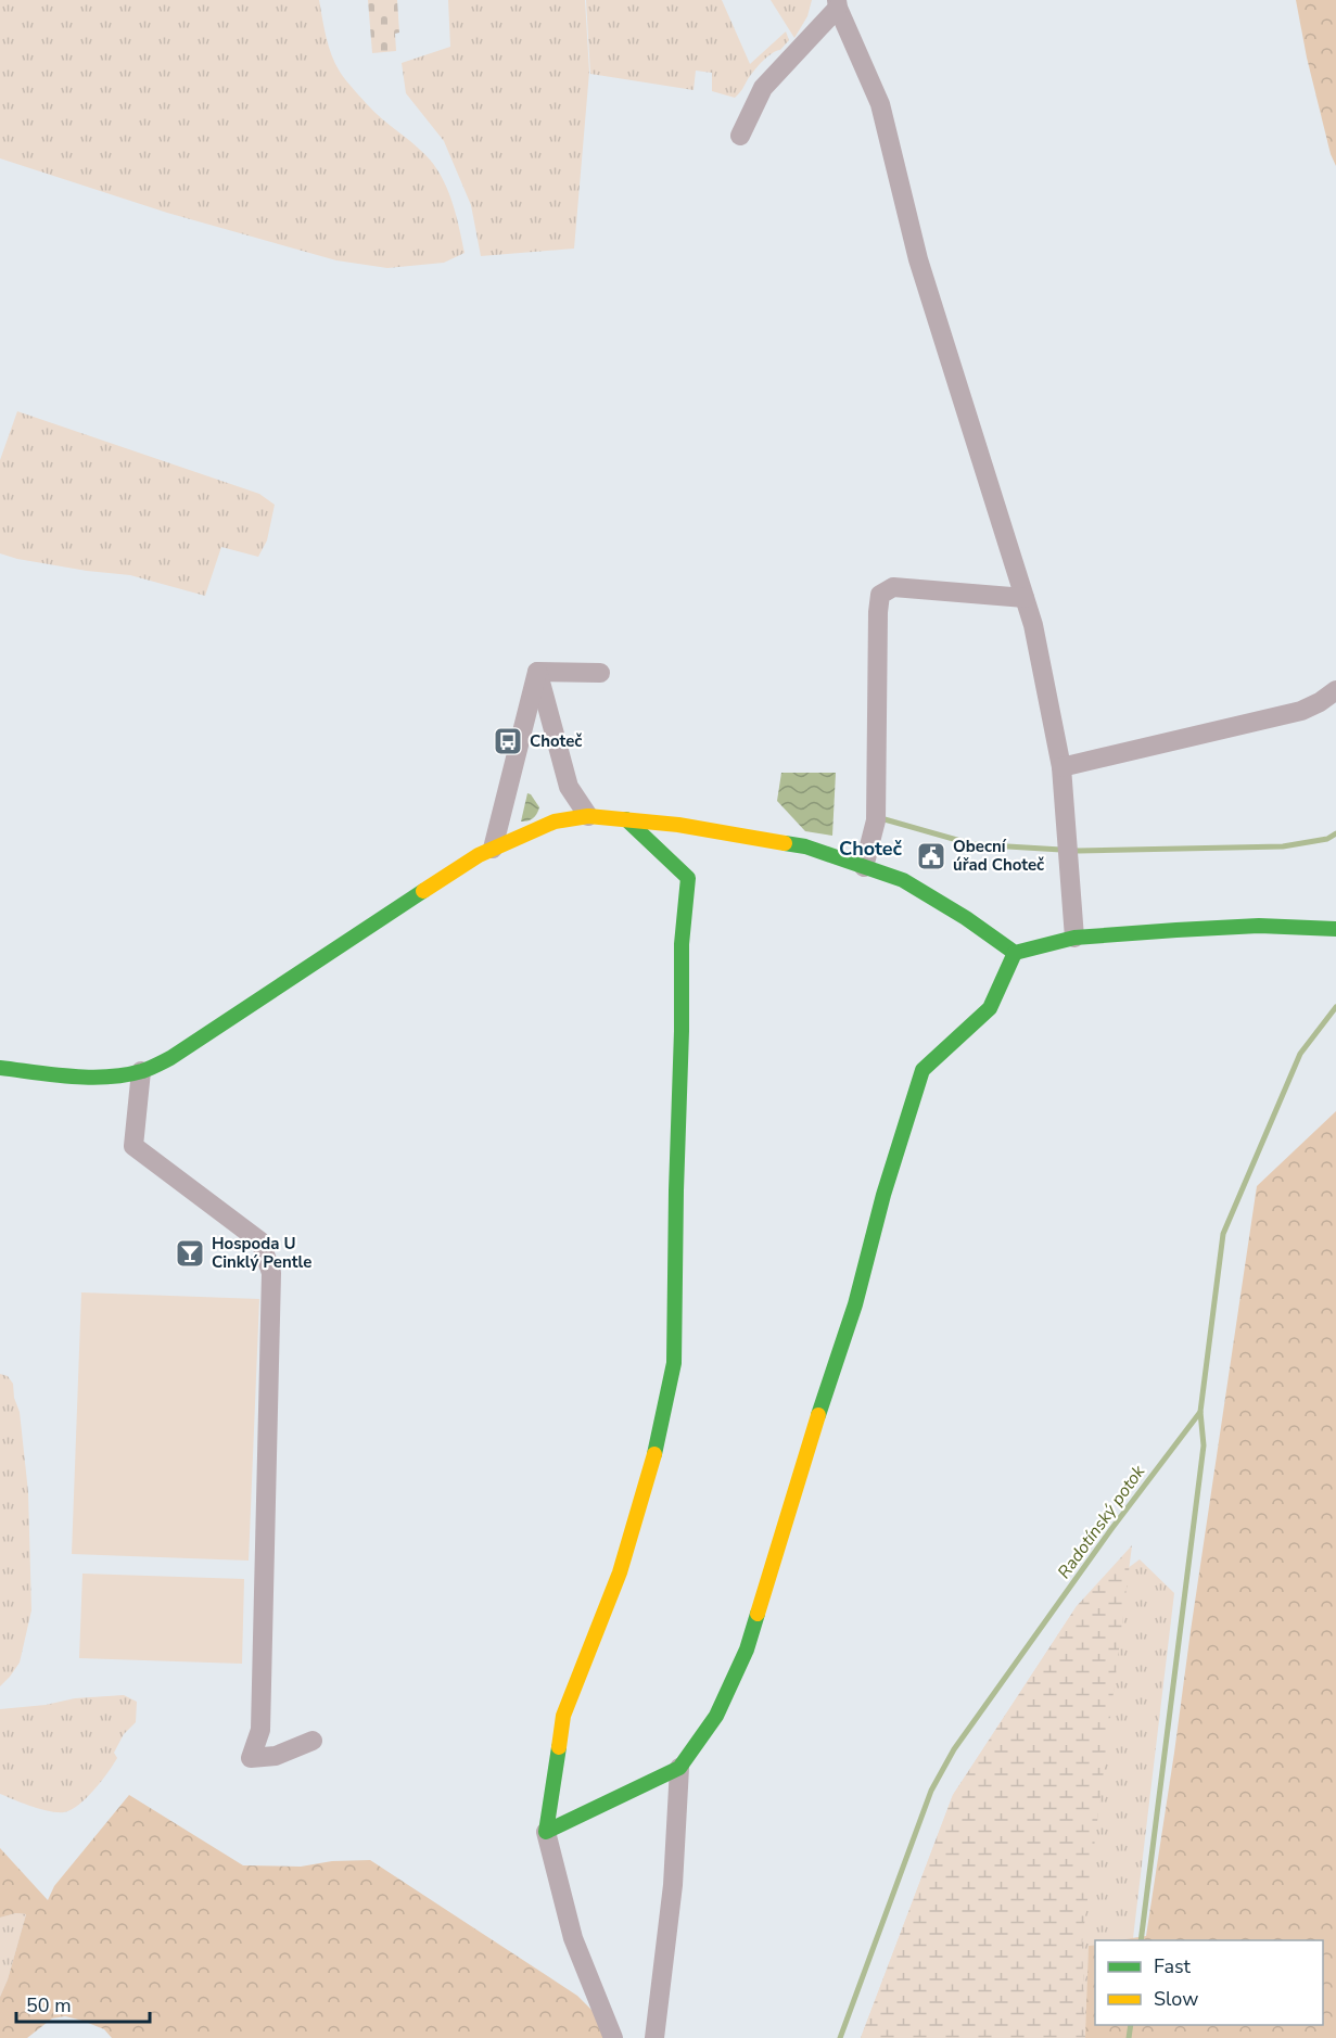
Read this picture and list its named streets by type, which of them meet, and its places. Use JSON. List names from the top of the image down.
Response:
{
  "districts": ["Choteč"],
  "water": ["Radotínský potok"],
  "places": {
    "bus stop": ["Choteč"],
    "public building": ["Obecní úřad Choteč"],
    "bar": ["Hospoda U Cinklý Pentle"]
  },
  "legend": ["Fast", "Slow"],
  "scale_bar": "50 m"
}
